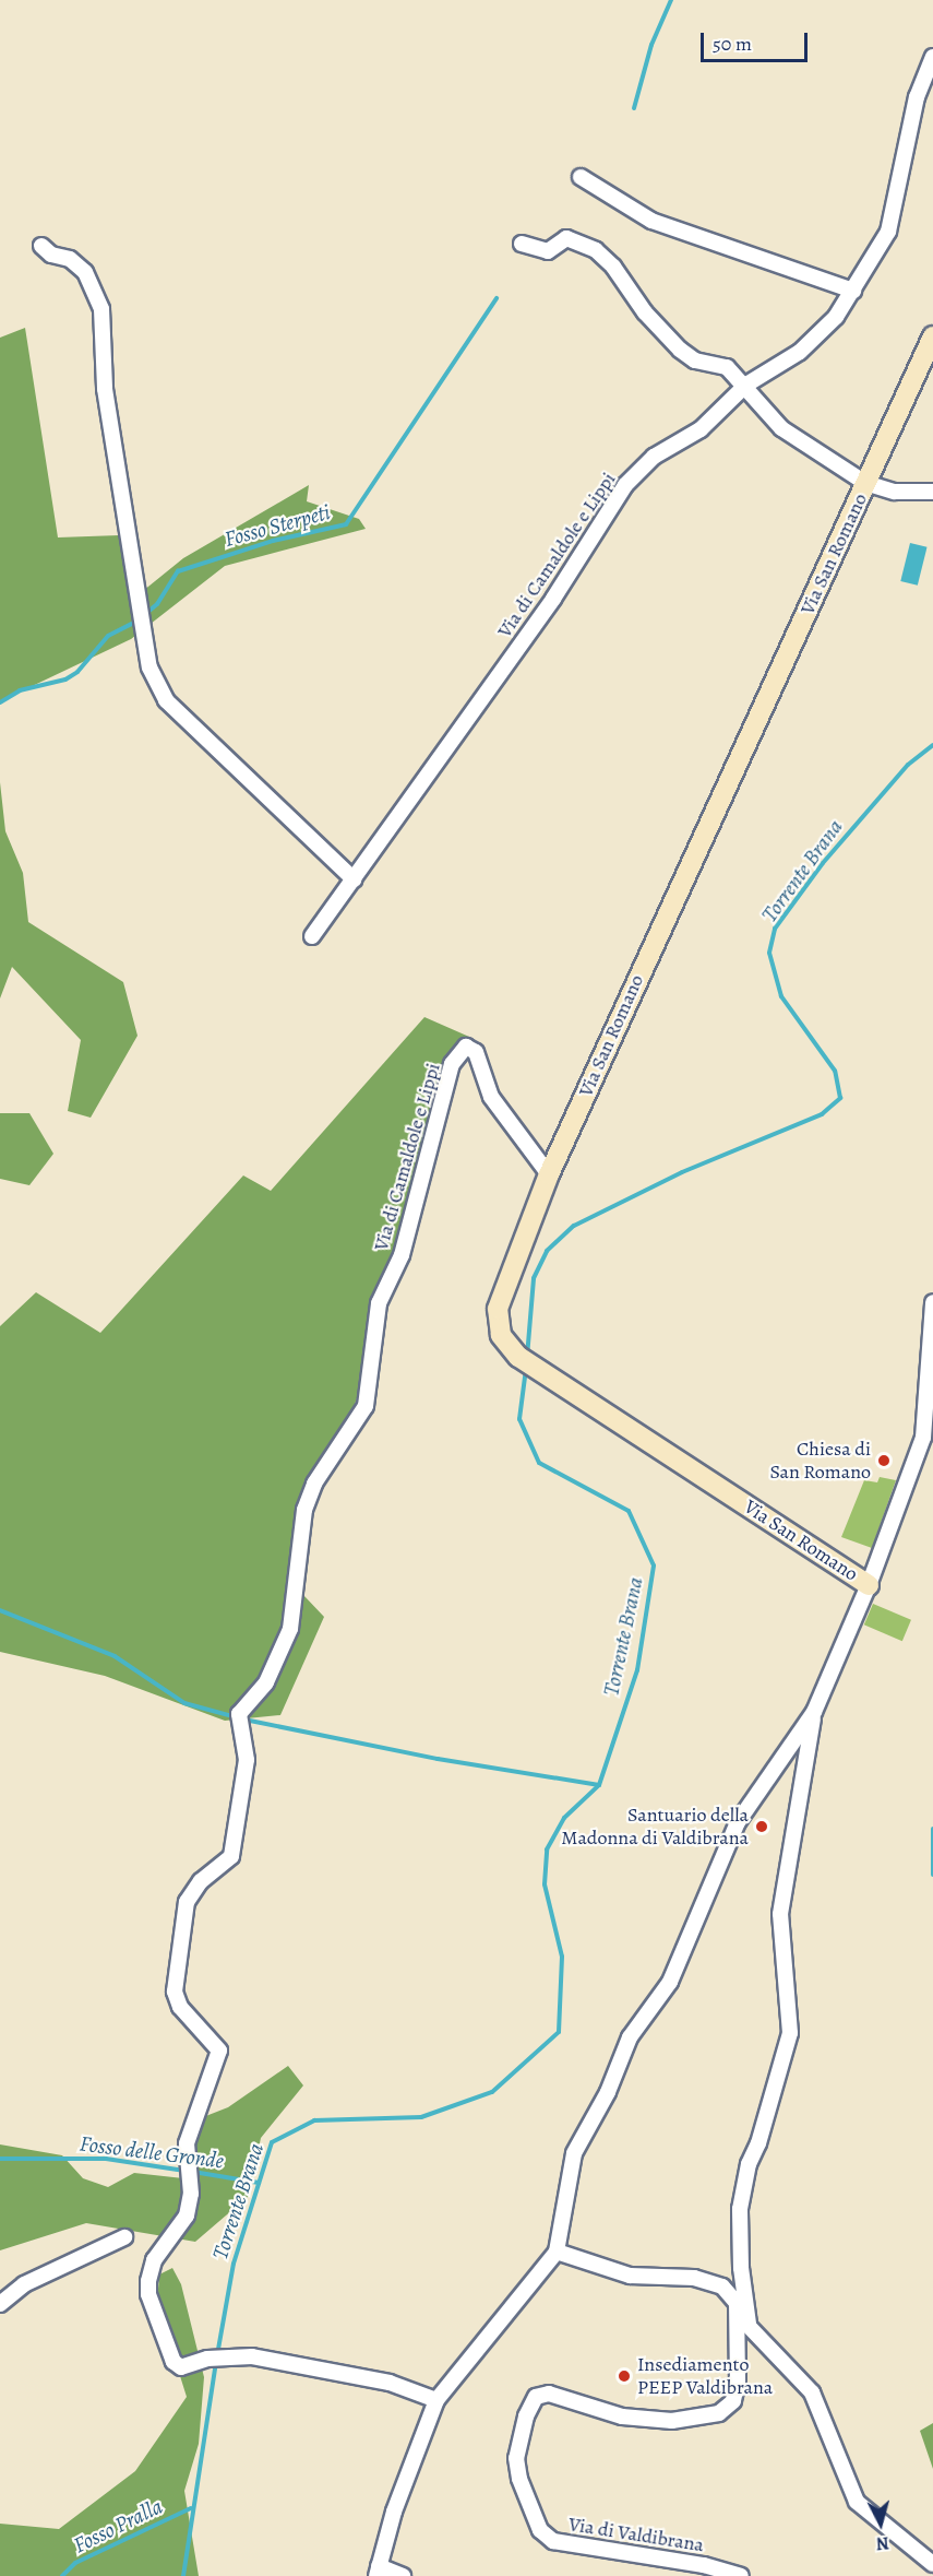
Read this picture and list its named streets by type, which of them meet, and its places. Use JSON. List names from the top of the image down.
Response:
{
  "streets": {
    "street": ["Via San Romano", "Via di Camaldole e Lippi", "Via di Valdibrana"]
  },
  "crossings": [
    ["Via San Romano", "Via di Camaldole e Lippi"],
    ["Via San Romano", "Via di Valdibrana"],
    ["Via di Camaldole e Lippi", "Via di Valdibrana"]
  ],
  "water": [
    "Fosso Sterpeti",
    "Torrente Brana",
    "Fosso delle Gronde",
    "Fosso Pralla"
  ],
  "places": ["Chiesa di San Romano", "Santuario della Madonna di Valdibrana", "Insediamento PEEP Valdibrana"],
  "scale_bar": "50 m",
  "north": "bottom"
}
